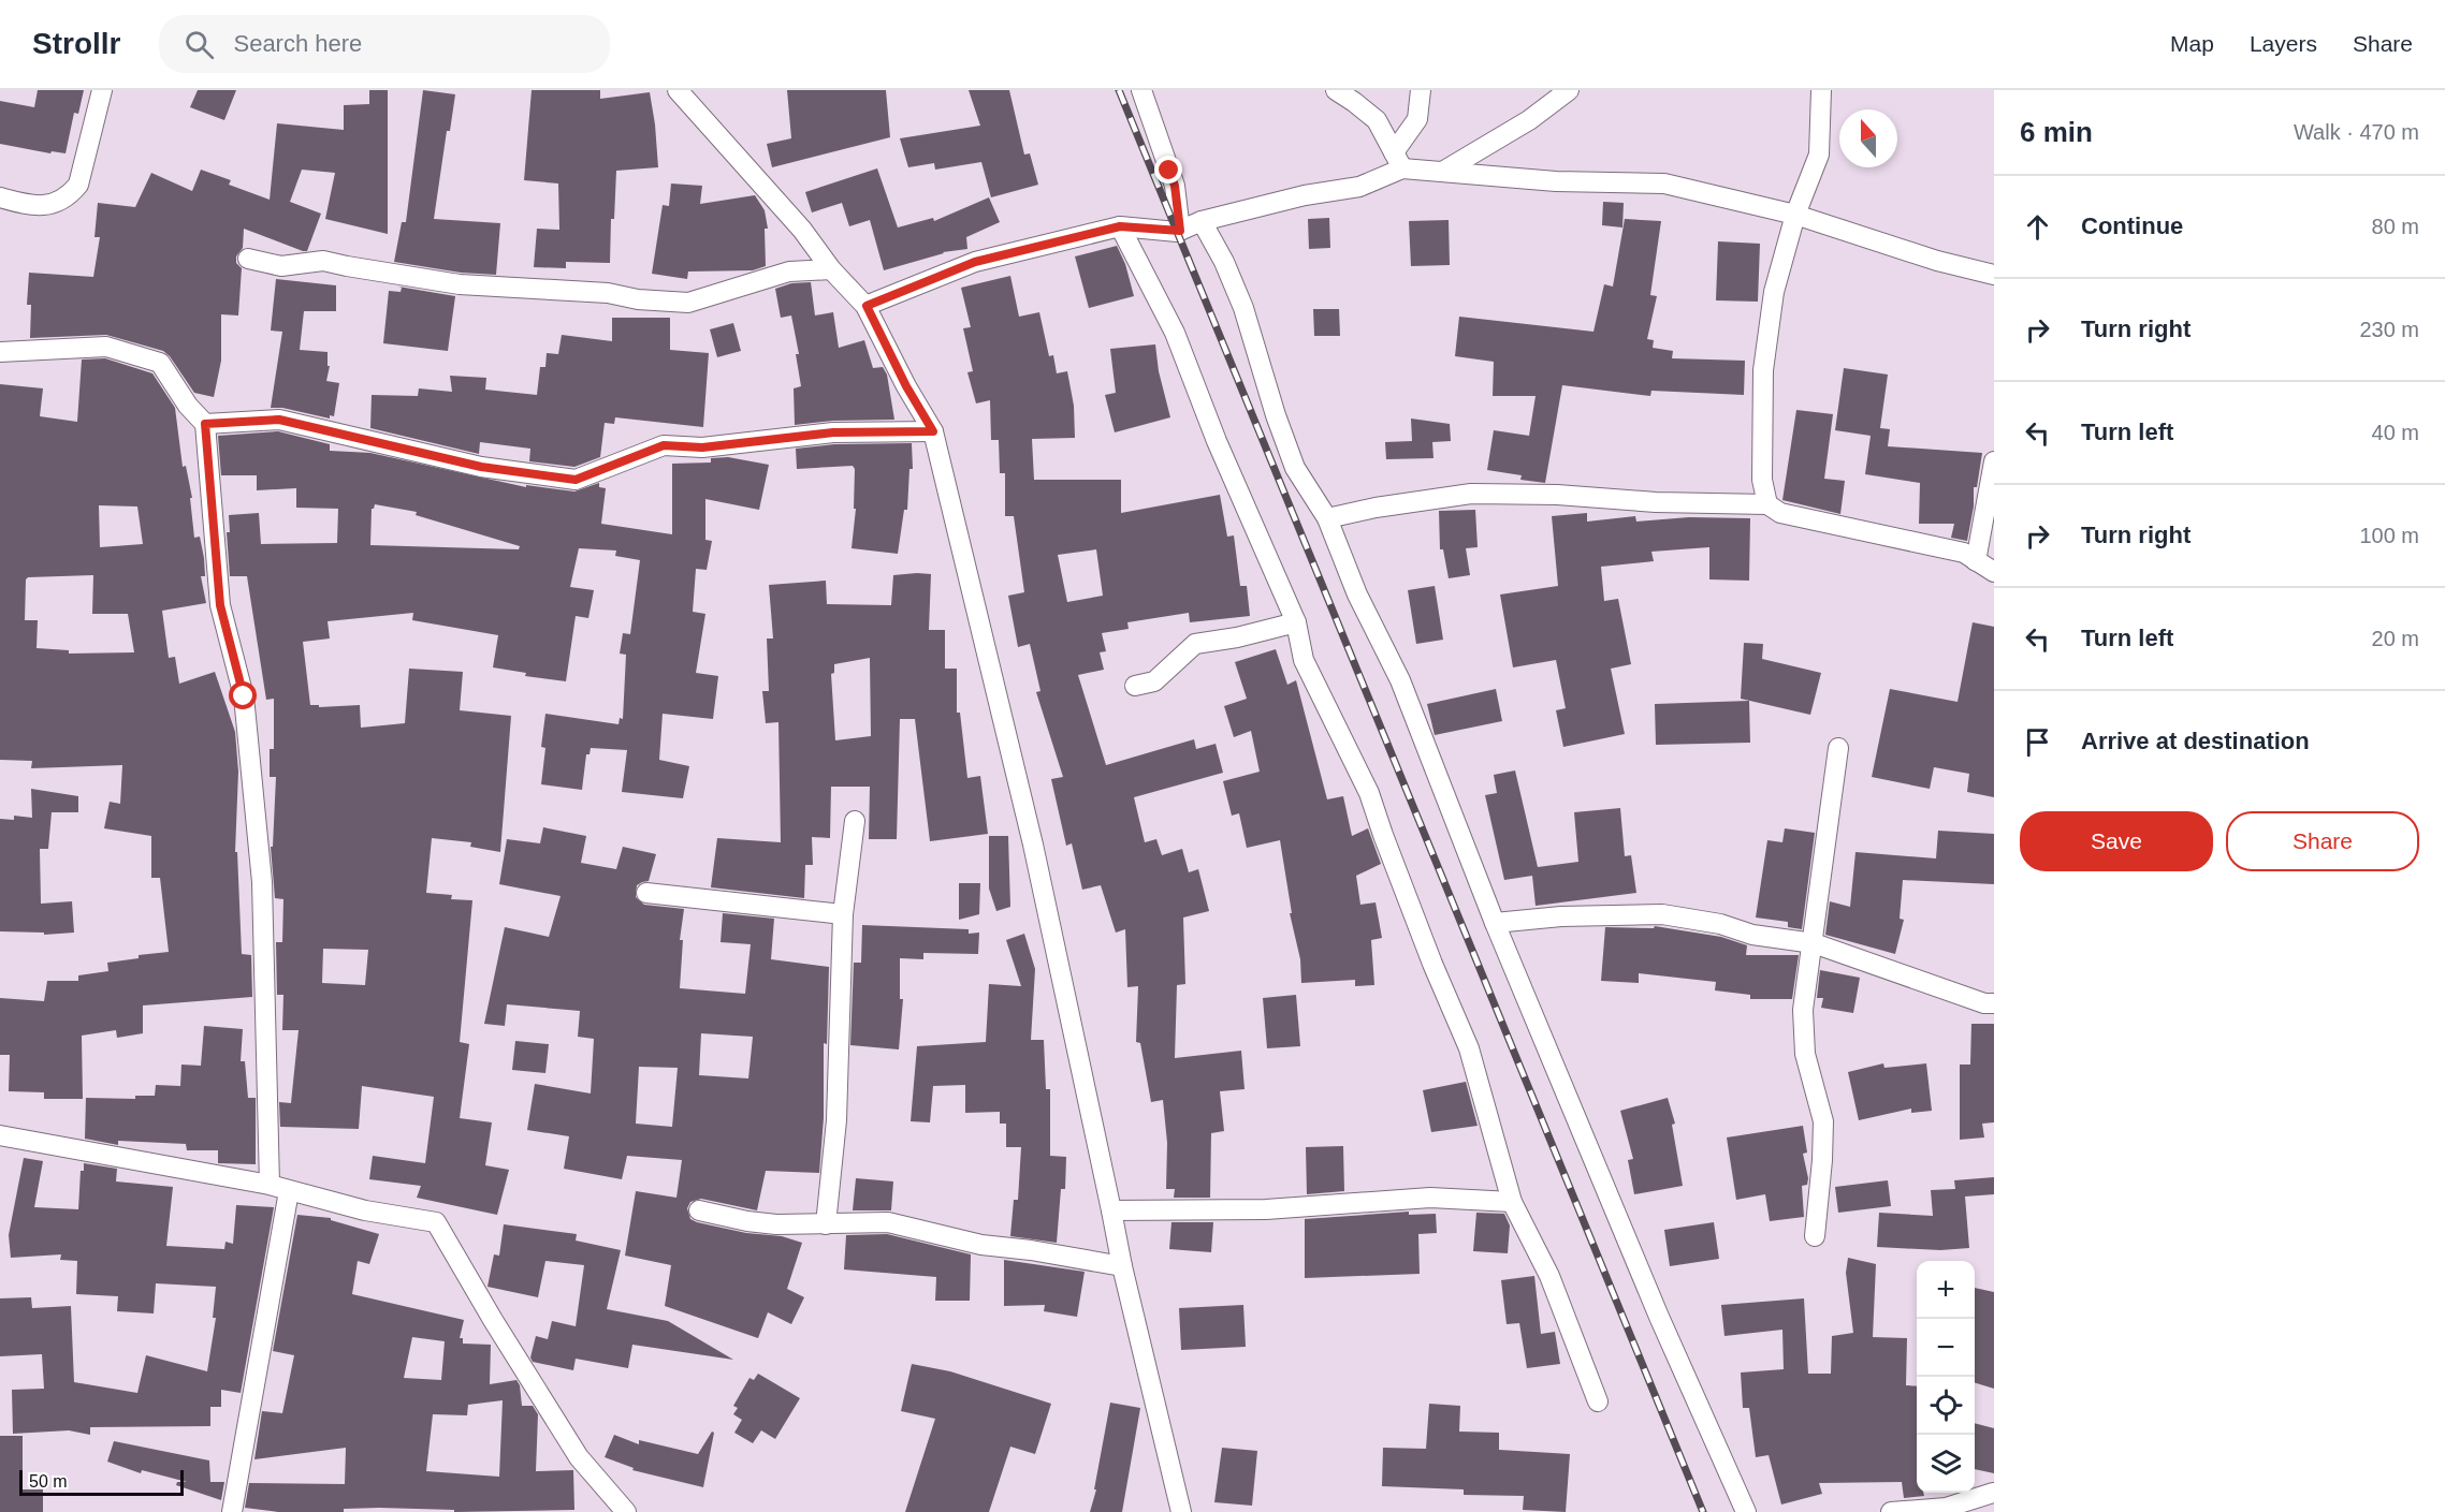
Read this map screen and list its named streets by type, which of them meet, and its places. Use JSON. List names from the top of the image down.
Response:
{
  "scale_bar": "50 m",
  "north": "top",
  "page": {
    "header": "Strollr",
    "search": "Search here",
    "nav": ["Map", "Layers", "Share"],
    "heading": ["6 min", "Walk · 470 m"],
    "list": [
      ["Continue", "80 m"],
      ["Turn right", "230 m"],
      ["Turn left", "40 m"],
      ["Turn right", "100 m"],
      ["Turn left", "20 m"],
      "Arrive at destination"
    ],
    "buttons": ["Save", "Share"],
    "map_buttons": ["+", "−"],
    "scale": "50 m"
  }
}
